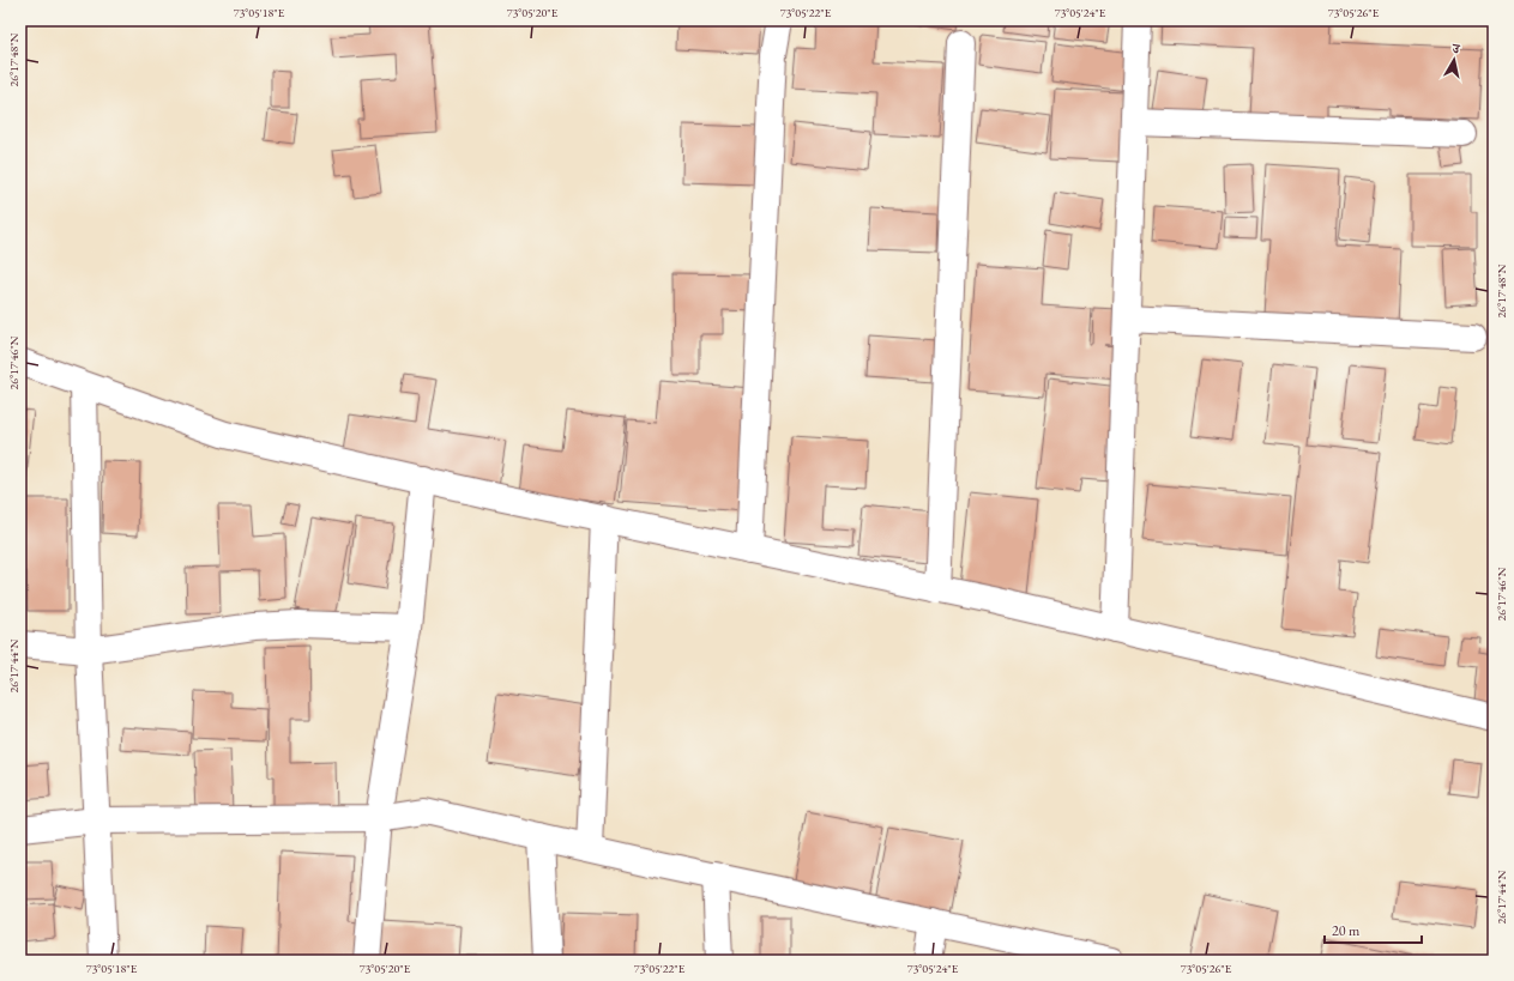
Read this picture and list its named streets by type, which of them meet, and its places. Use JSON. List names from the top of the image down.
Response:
{
  "scale_bar": "20 m",
  "north": "top",
  "coordinates": [
    "73°05'18\"E",
    "73°05'20\"E",
    "73°05'22\"E",
    "73°05'24\"E",
    "73°05'26\"E",
    "26°17'48\"N",
    "26°17'46\"N",
    "26°17'44\"N"
  ]
}
